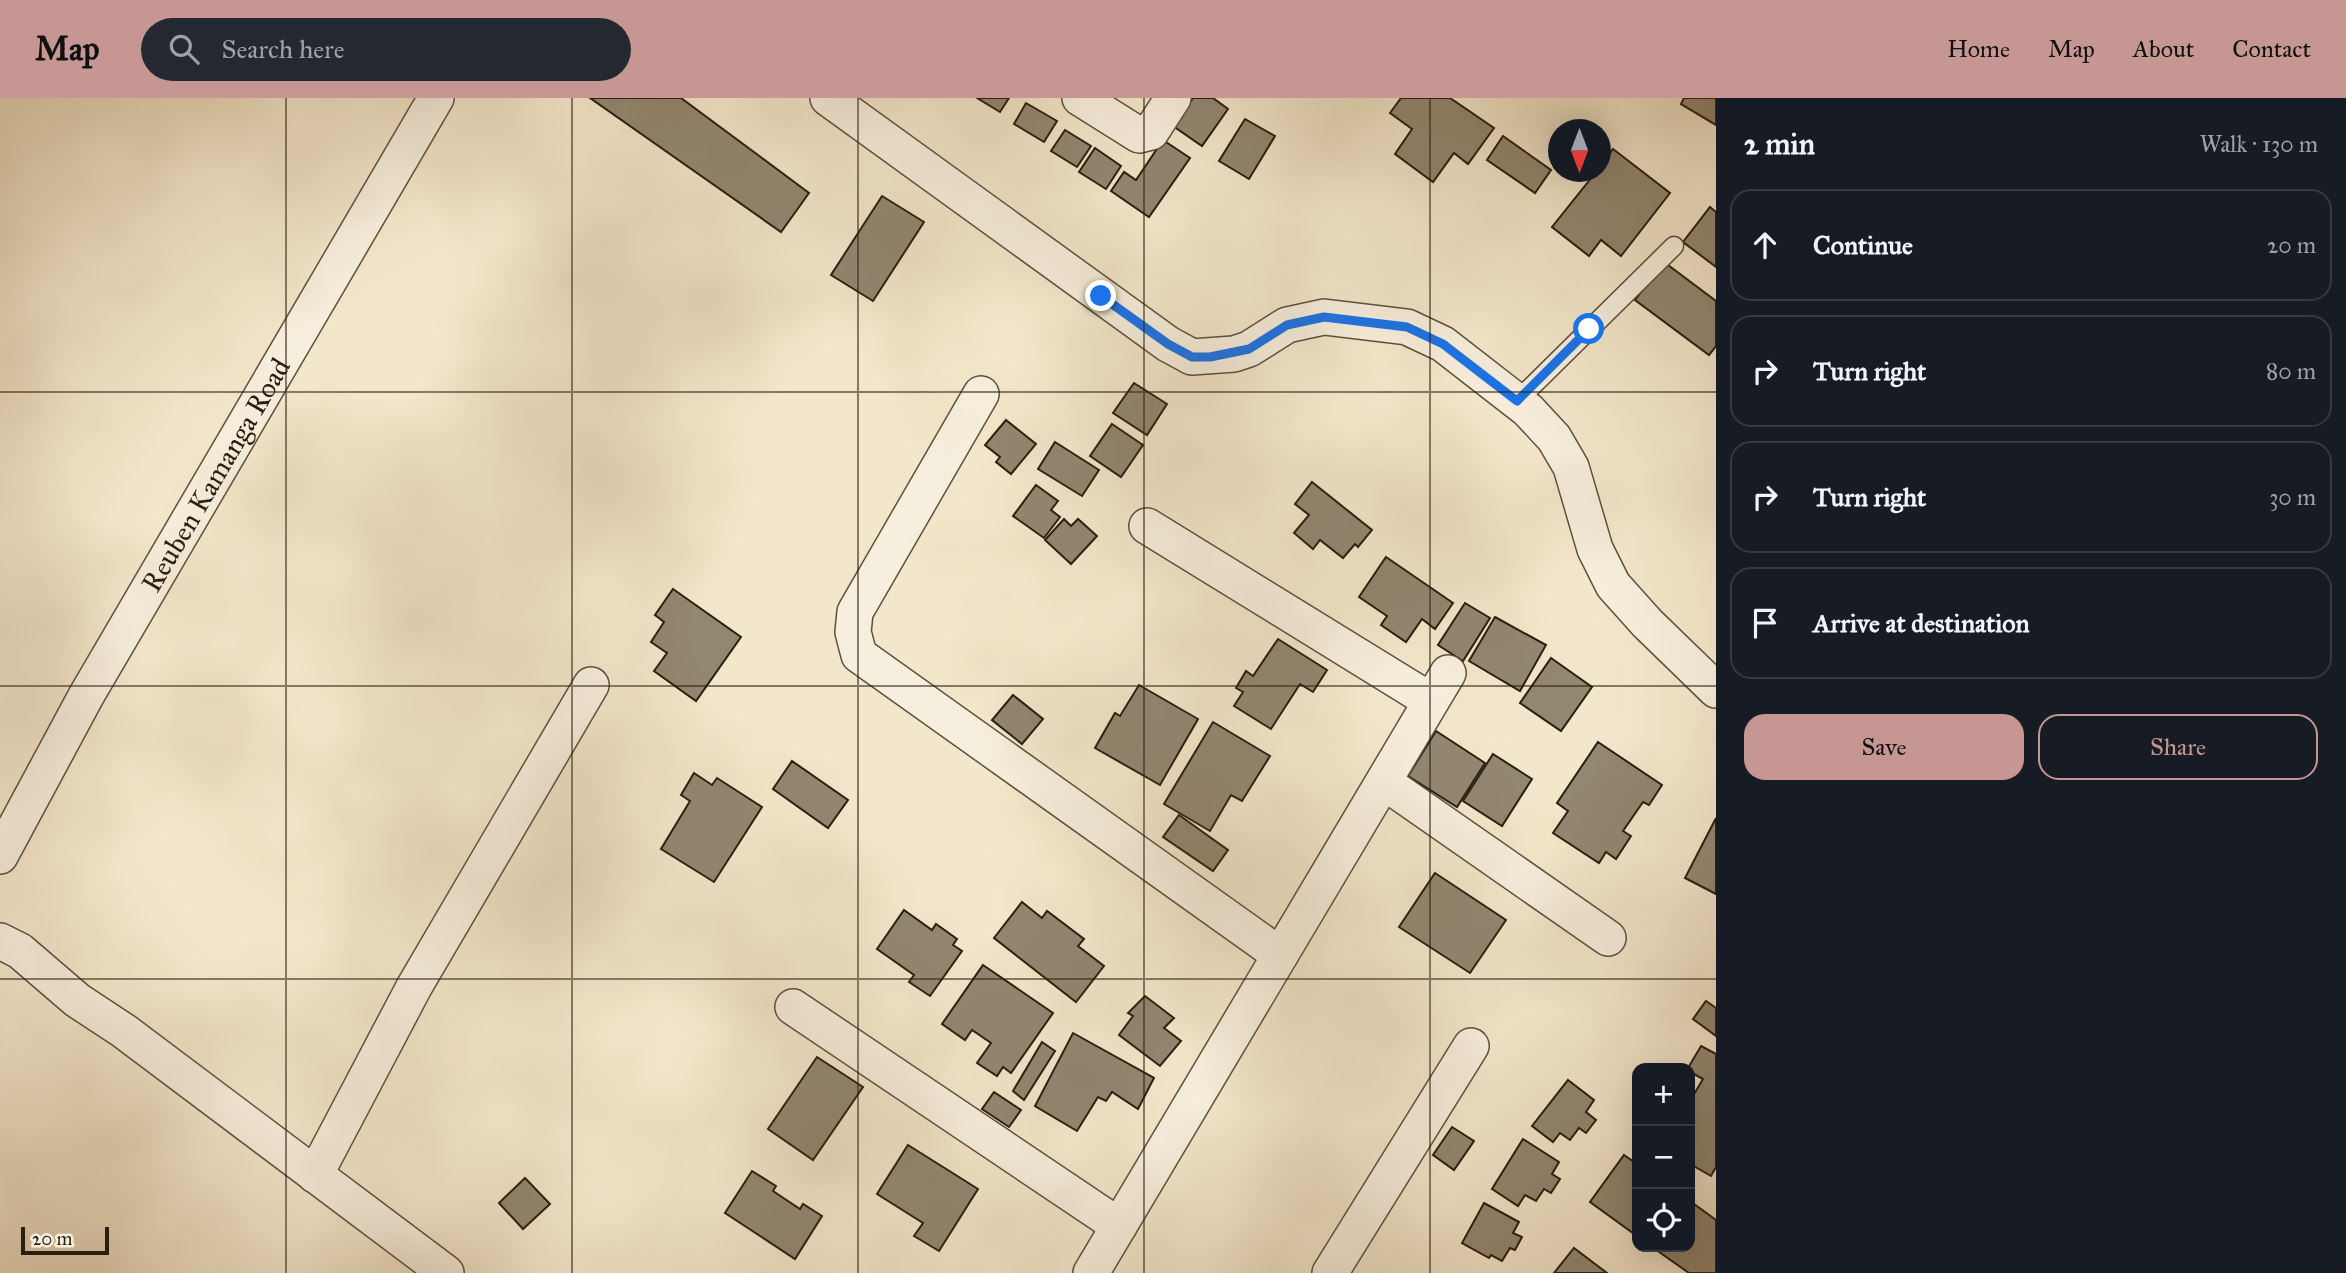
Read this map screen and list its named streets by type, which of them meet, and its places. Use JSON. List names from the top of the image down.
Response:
{
  "streets": {
    "street": ["Reuben Kamanga Road"]
  },
  "scale_bar": "20 m",
  "north": "bottom",
  "page": {
    "header": "Map",
    "search": "Search here",
    "nav": [
      "Home",
      "Map",
      "About",
      "Contact"
    ],
    "heading": ["2 min", "Walk · 130 m"],
    "list": [
      ["Continue", "20 m"],
      ["Turn right", "80 m"],
      ["Turn right", "30 m"],
      "Arrive at destination"
    ],
    "buttons": ["Save", "Share"],
    "map_buttons": ["+", "−"],
    "scale": "20 m"
  }
}
